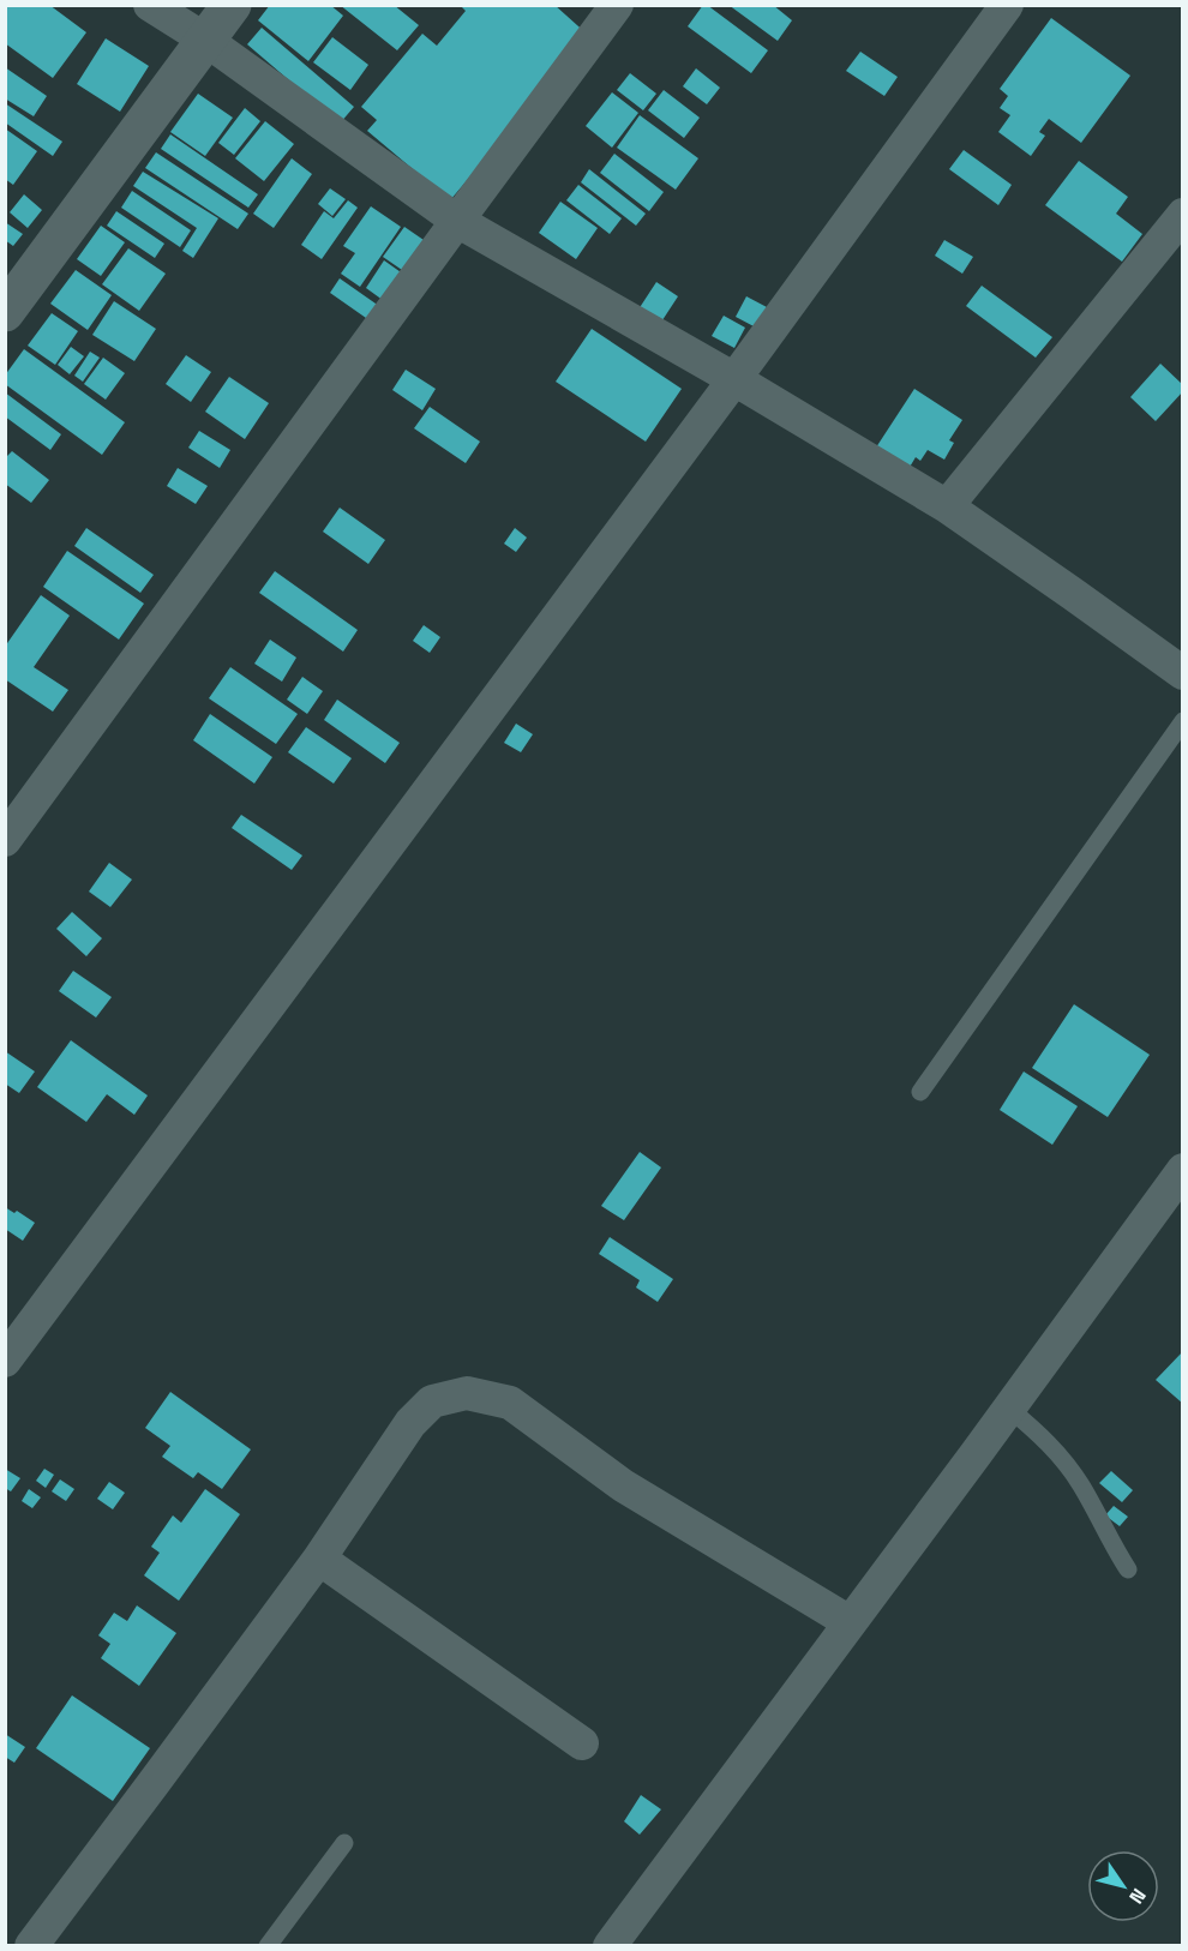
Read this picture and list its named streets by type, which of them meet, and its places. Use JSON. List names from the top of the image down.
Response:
{
  "north": "bottom right"
}
